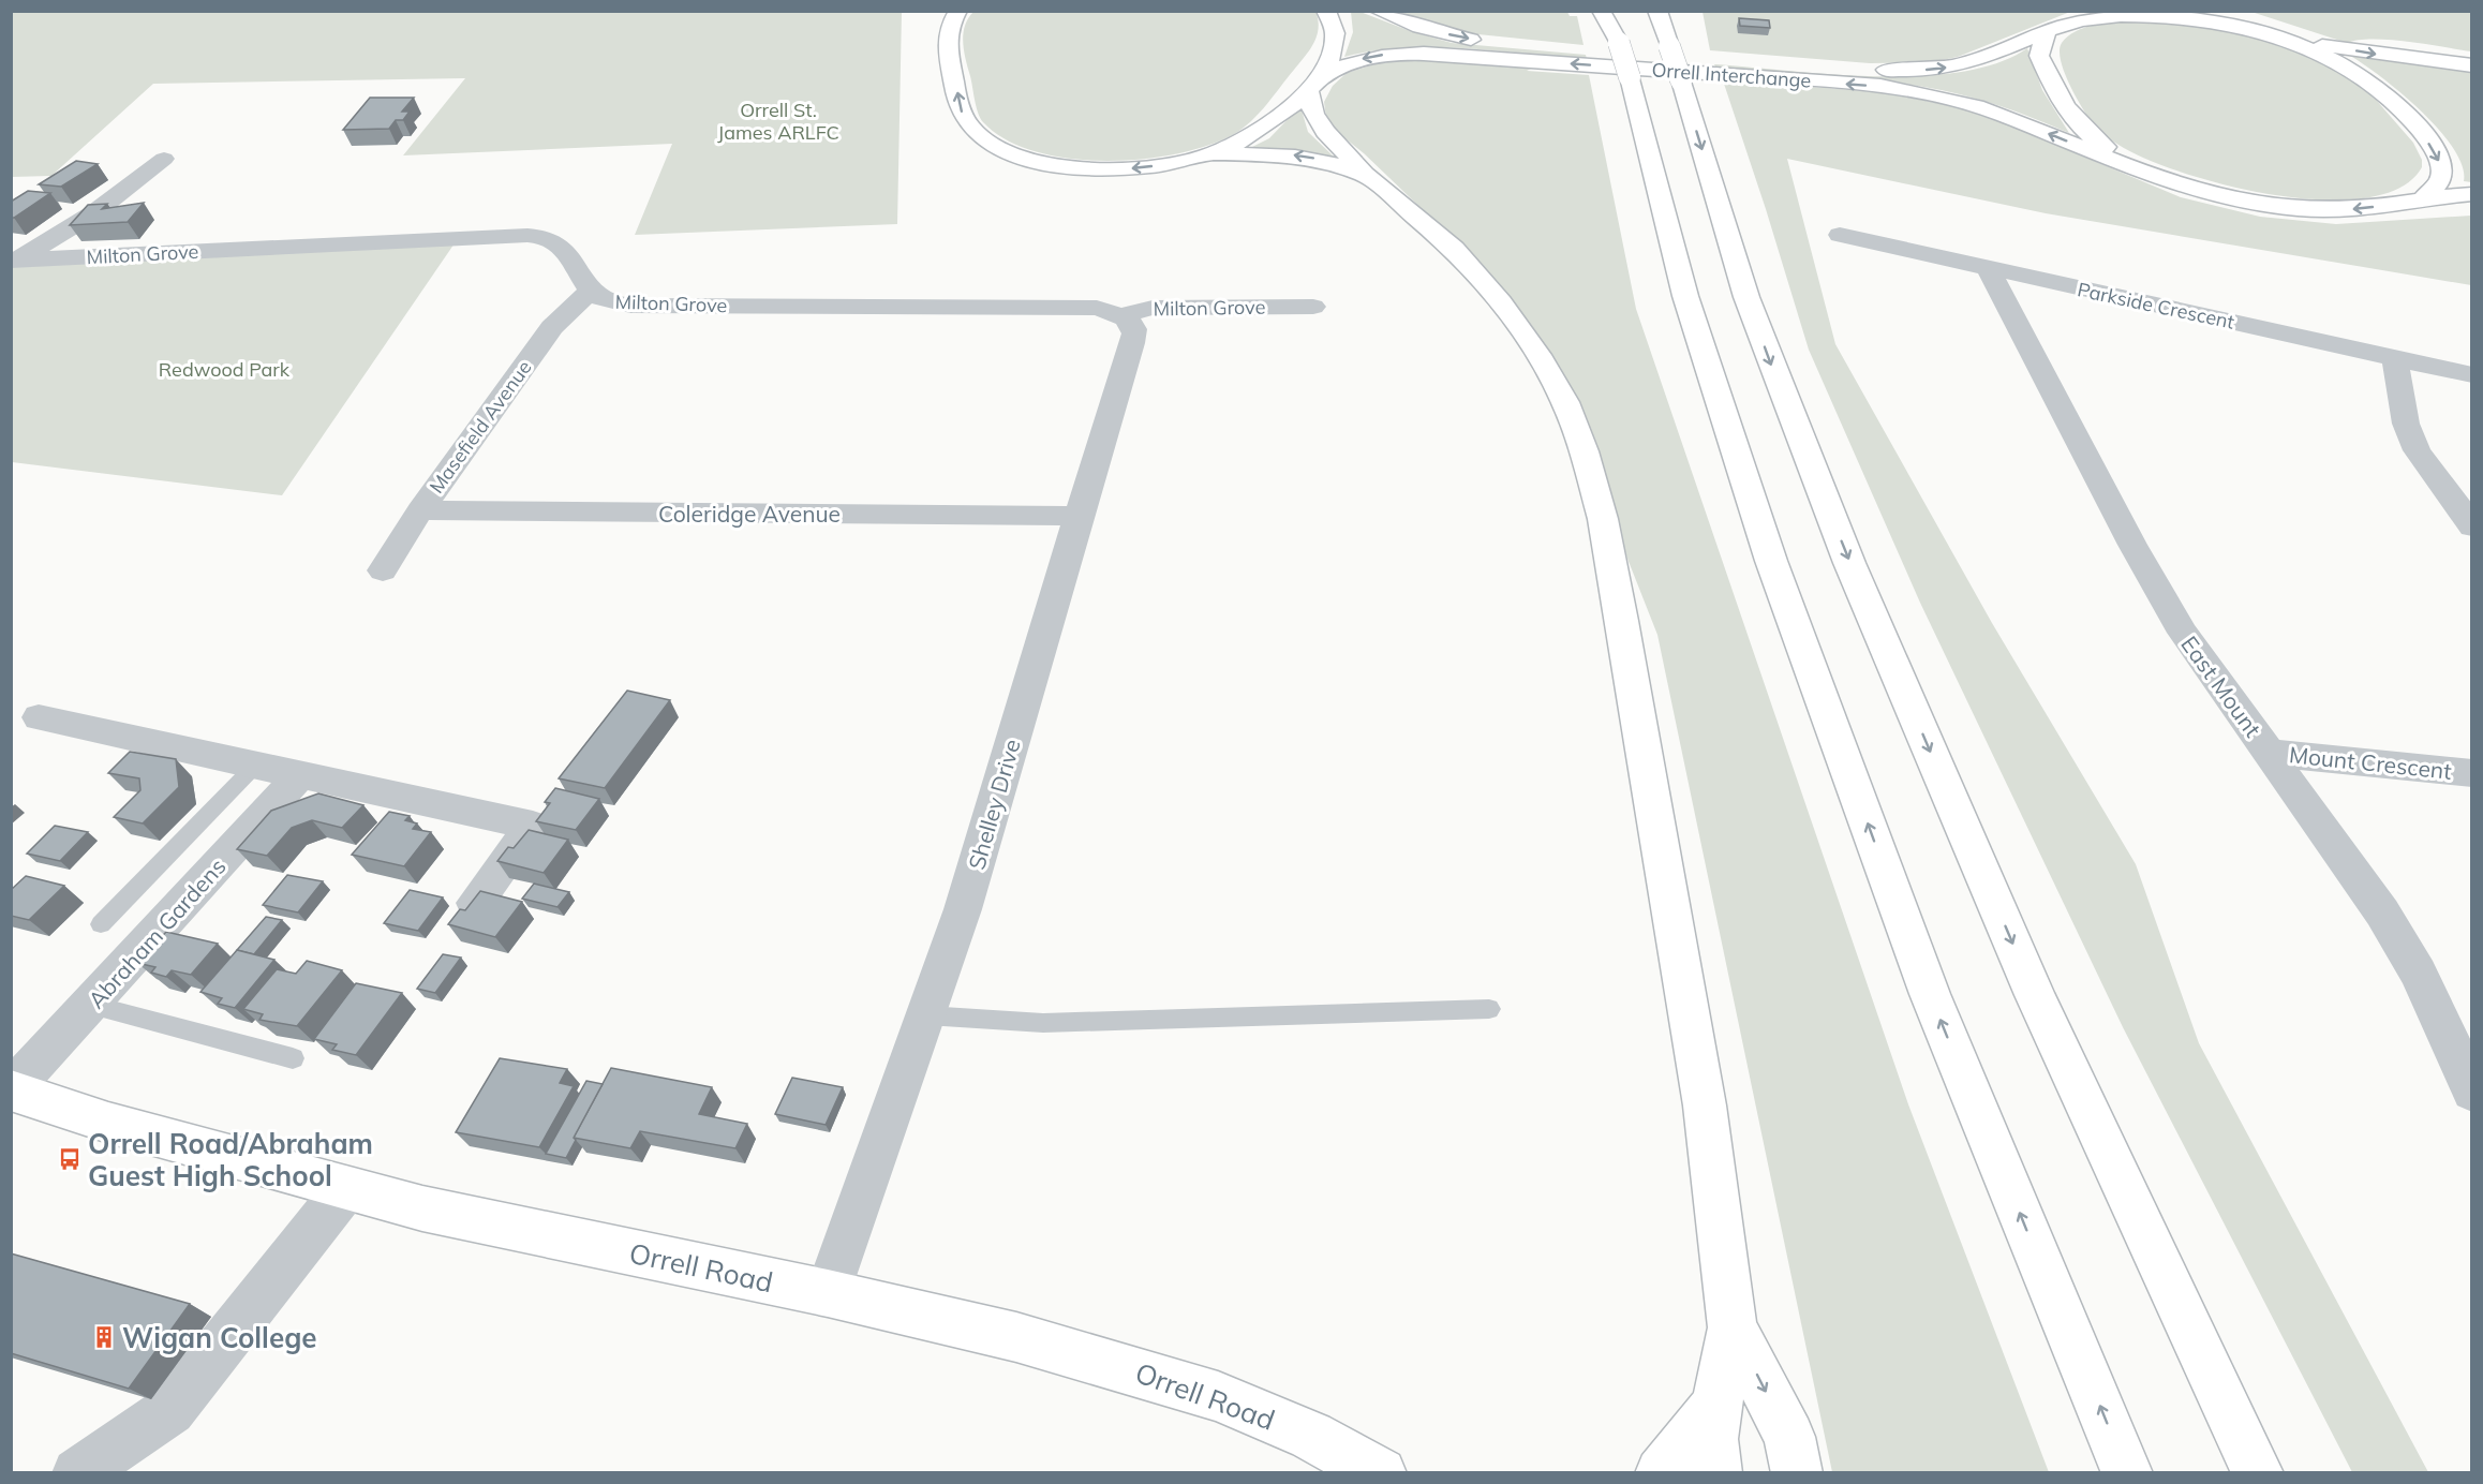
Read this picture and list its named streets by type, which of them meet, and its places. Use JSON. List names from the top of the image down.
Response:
{
  "streets": {
    "highway": ["Orrell Interchange", "Orrell Road"],
    "street": [
      "Milton Grove",
      "Parkside Crescent",
      "Masefield Avenue",
      "Coleridge Avenue",
      "East Mount",
      "Mount Crescent",
      "Shelley Drive",
      "Abraham Gardens"
    ]
  },
  "crossings": [
    ["Milton Grove", "Masefield Avenue"],
    ["Milton Grove", "Shelley Drive"],
    ["Parkside Crescent", "East Mount"],
    ["Masefield Avenue", "Coleridge Avenue"],
    ["Coleridge Avenue", "Shelley Drive"],
    ["East Mount", "Mount Crescent"],
    ["Shelley Drive", "Orrell Road"],
    ["Abraham Gardens", "Orrell Road"]
  ],
  "parks": ["Orrell St. James ARLFC", "Redwood Park"],
  "places": {
    "bus stop": ["Orrell Road/Abraham Guest High School"],
    "building": ["Wigan College"]
  }
}
